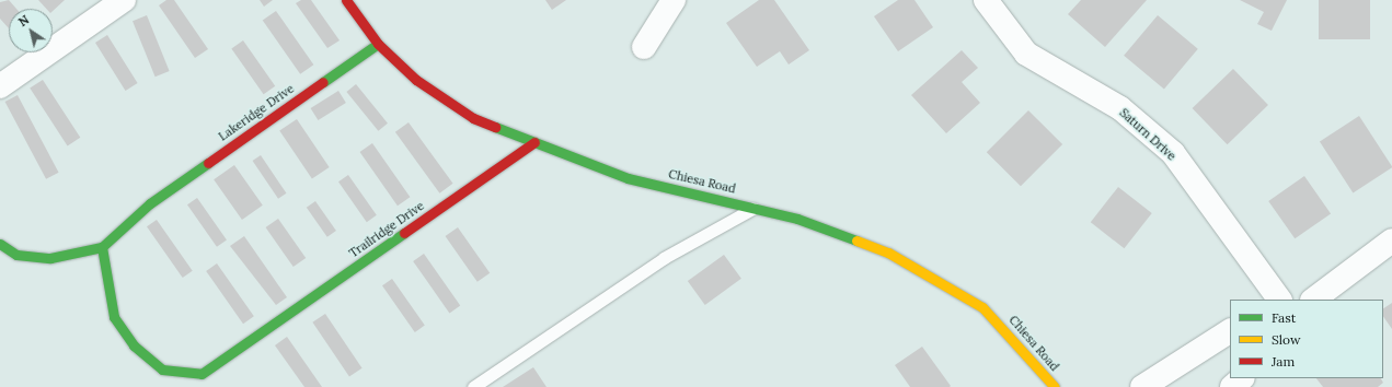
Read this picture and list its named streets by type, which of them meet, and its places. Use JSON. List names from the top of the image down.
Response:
{
  "streets": {
    "street": [
      "Lakeridge Drive",
      "Saturn Drive",
      "Chiesa Road",
      "Trailridge Drive"
    ]
  },
  "crossings": [
    ["Lakeridge Drive", "Chiesa Road"],
    ["Lakeridge Drive", "Trailridge Drive"],
    ["Chiesa Road", "Trailridge Drive"]
  ],
  "legend": ["Fast", "Slow", "Jam"],
  "north": "top left"
}
